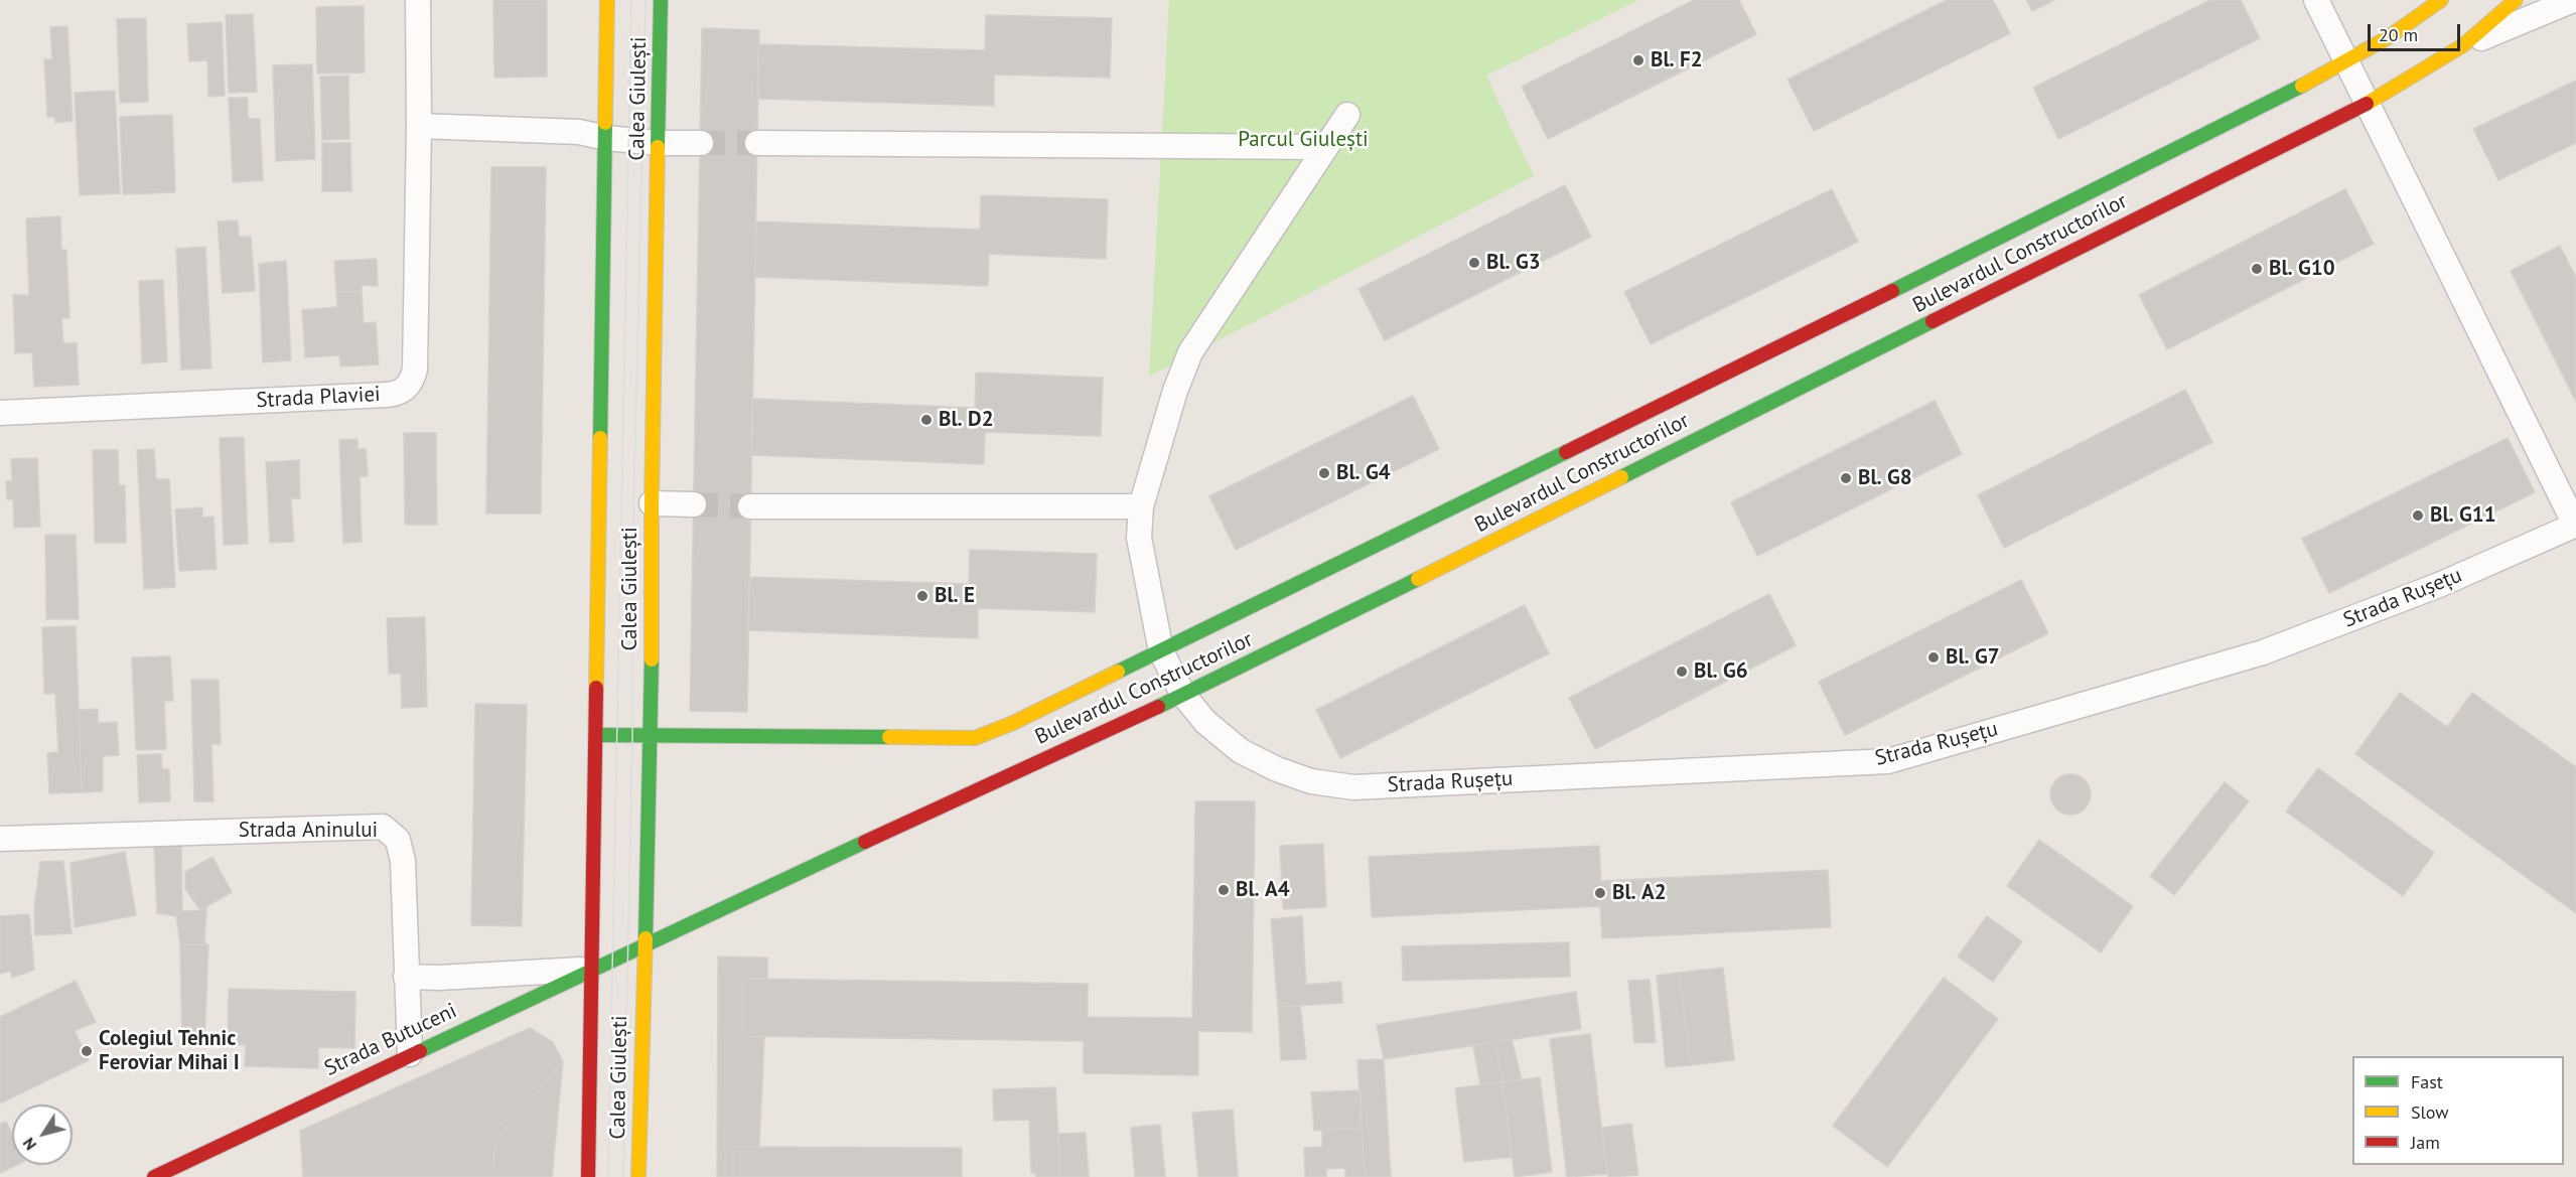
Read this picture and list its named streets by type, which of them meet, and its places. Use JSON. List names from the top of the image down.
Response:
{
  "streets": {
    "street": [
      "Calea Giulești",
      "Bulevardul Constructorilor",
      "Strada Plaviei",
      "Strada Rușețu",
      "Strada Aninului",
      "Strada Butuceni"
    ]
  },
  "crossings": [
    ["Calea Giulești", "Bulevardul Constructorilor"],
    ["Calea Giulești", "Strada Butuceni"],
    ["Bulevardul Constructorilor", "Strada Rușețu"],
    ["Bulevardul Constructorilor", "Strada Butuceni"],
    ["Strada Aninului", "Strada Butuceni"]
  ],
  "parks": ["Parcul Giulești"],
  "places": [
    "Bl. F2",
    "Bl. G3",
    "Bl. G10",
    "Bl. D2",
    "Bl. G4",
    "Bl. G8",
    "Bl. G11",
    "Bl. E",
    "Bl. G7",
    "Bl. G6",
    "Bl. A4",
    "Bl. A2",
    "Colegiul Tehnic Feroviar Mihai I"
  ],
  "legend": ["Fast", "Slow", "Jam"],
  "scale_bar": "20 m",
  "north": "bottom left"
}
